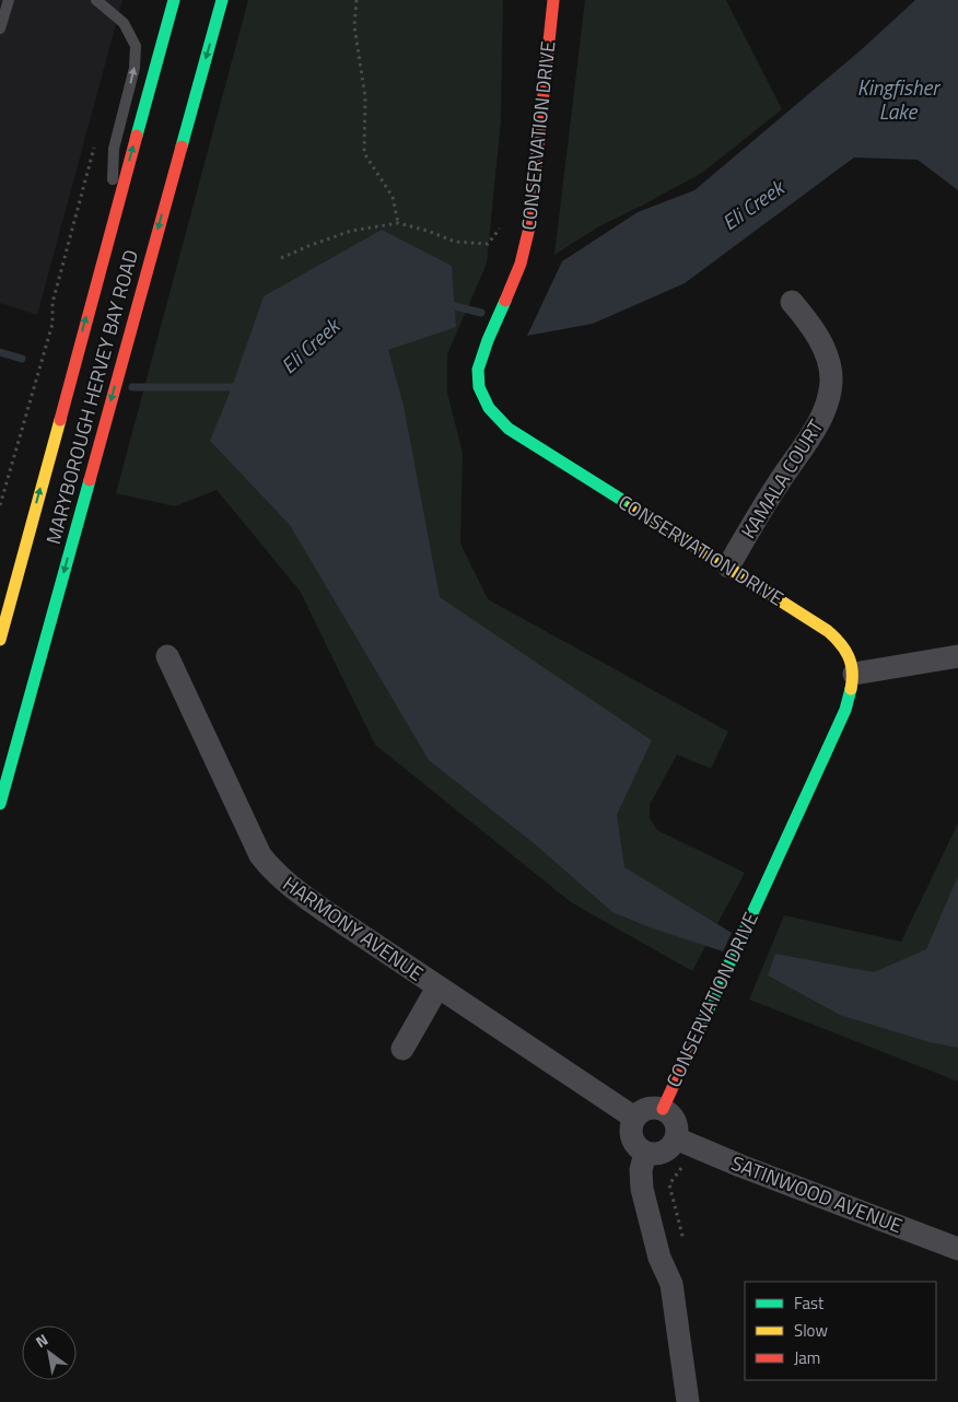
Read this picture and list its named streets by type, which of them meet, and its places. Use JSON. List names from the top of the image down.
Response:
{
  "streets": {
    "main road": ["CONSERVATION DRIVE", "MARYBOROUGH HERVEY BAY ROAD"],
    "street": ["KAMALA COURT", "HARMONY AVENUE", "SATINWOOD AVENUE"]
  },
  "crossings": [
    ["CONSERVATION DRIVE", "KAMALA COURT"],
    ["CONSERVATION DRIVE", "HARMONY AVENUE"],
    ["CONSERVATION DRIVE", "SATINWOOD AVENUE"],
    ["HARMONY AVENUE", "SATINWOOD AVENUE"]
  ],
  "water": ["Kingfisher Lake", "Eli Creek"],
  "legend": ["Fast", "Slow", "Jam"],
  "north": "top left"
}
